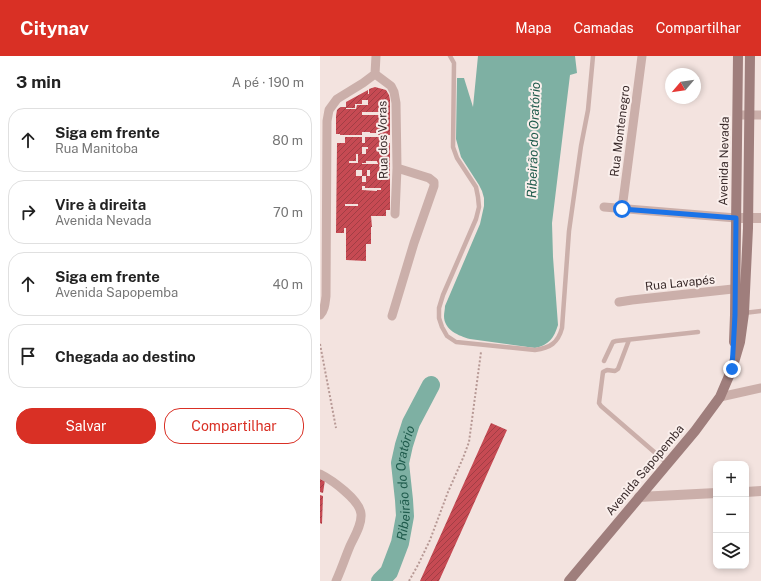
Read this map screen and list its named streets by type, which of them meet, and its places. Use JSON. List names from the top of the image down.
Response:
{
  "streets": {
    "main road": ["Avenida Nevada", "Avenida Sapopemba"],
    "street": ["Rua Montenegro", "Rua dos Voras", "Rua Lavapés"]
  },
  "crossings": [
    ["Avenida Nevada", "Rua Lavapés"],
    ["Avenida Nevada", "Avenida Sapopemba"]
  ],
  "water": ["Ribeirão do Oratório"],
  "north": "bottom left",
  "page": {
    "header": "Citynav",
    "nav": ["Mapa", "Camadas", "Compartilhar"],
    "heading": ["3 min", "A pé · 190 m"],
    "list": [
      ["Siga em frente", "Rua Manitoba", "80 m"],
      ["Vire à direita", "Avenida Nevada", "70 m"],
      ["Siga em frente", "Avenida Sapopemba", "40 m"],
      "Chegada ao destino"
    ],
    "buttons": ["Salvar", "Compartilhar"],
    "map_buttons": ["+", "−"]
  }
}
